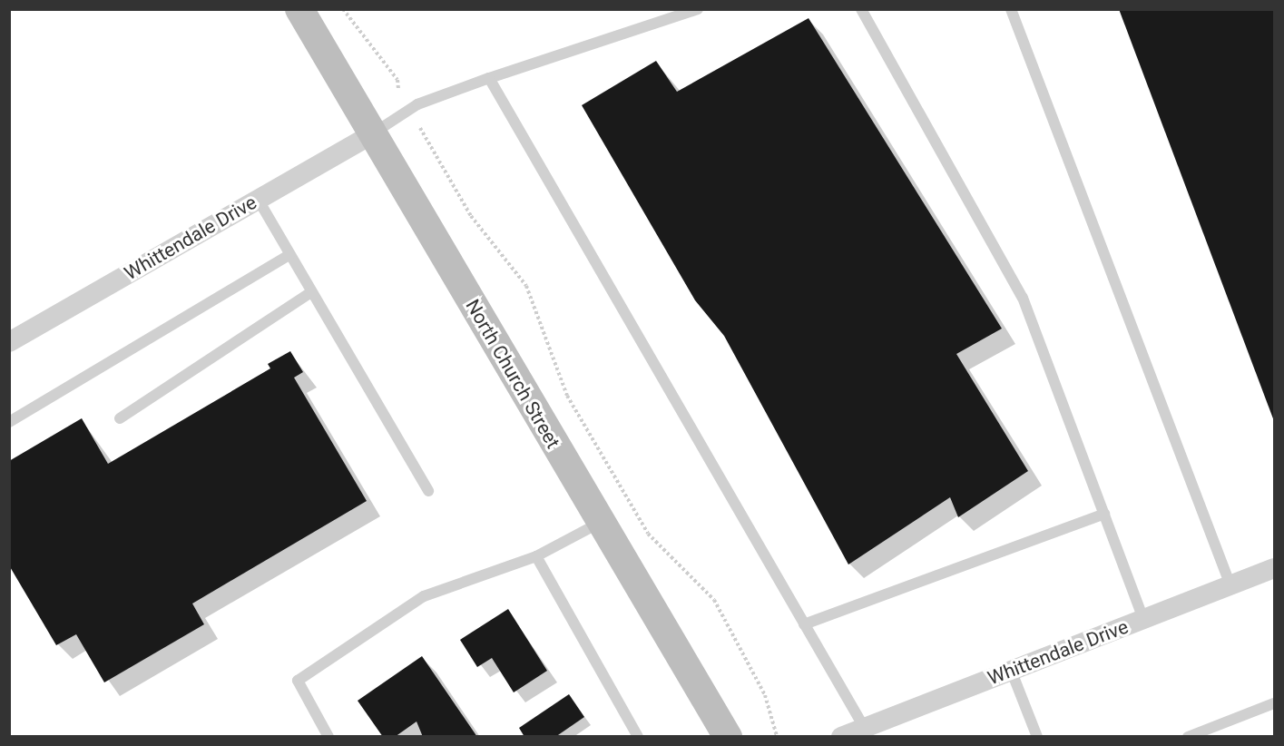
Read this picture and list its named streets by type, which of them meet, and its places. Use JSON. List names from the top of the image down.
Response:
{
  "streets": {
    "main road": ["North Church Street"],
    "street": ["Whittendale Drive"]
  },
  "crossings": [
    ["Whittendale Drive", "North Church Street"]
  ]
}
